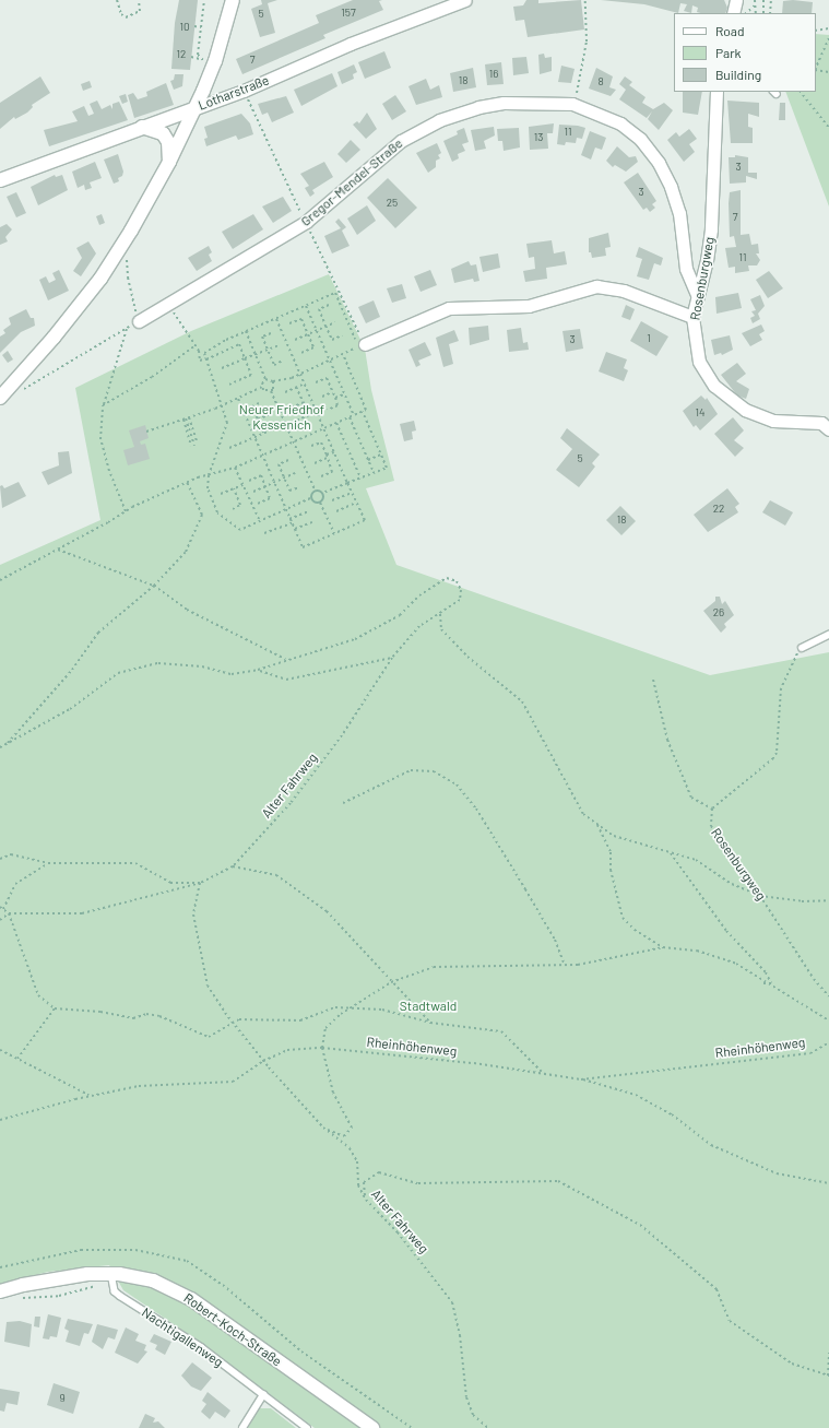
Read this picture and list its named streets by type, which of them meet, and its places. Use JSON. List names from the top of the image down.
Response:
{
  "streets": {
    "street": [
      "Lotharstraße",
      "Gregor-Mendel-Straße",
      "Rosenburgweg",
      "Robert-Koch-Straße"
    ],
    "lane": ["Nachtigallenweg"],
    "path": ["Alter Fahrweg", "Rheinhöhenweg"]
  },
  "crossings": [
    ["Gregor-Mendel-Straße", "Rosenburgweg"],
    ["Alter Fahrweg", "Rheinhöhenweg"],
    ["Robert-Koch-Straße", "Nachtigallenweg"]
  ],
  "parks": ["Neuer Friedhof Kessenich", "Stadtwald"],
  "house_numbers": [
    "157",
    "5",
    "10",
    "12",
    "7",
    "16",
    "18",
    "8",
    "11",
    "13",
    "3",
    "3",
    "25",
    "7",
    "11",
    "1",
    "3",
    "14",
    "5",
    "22",
    "18",
    "26",
    "9"
  ],
  "legend": ["Road", "Park", "Building"]
}
